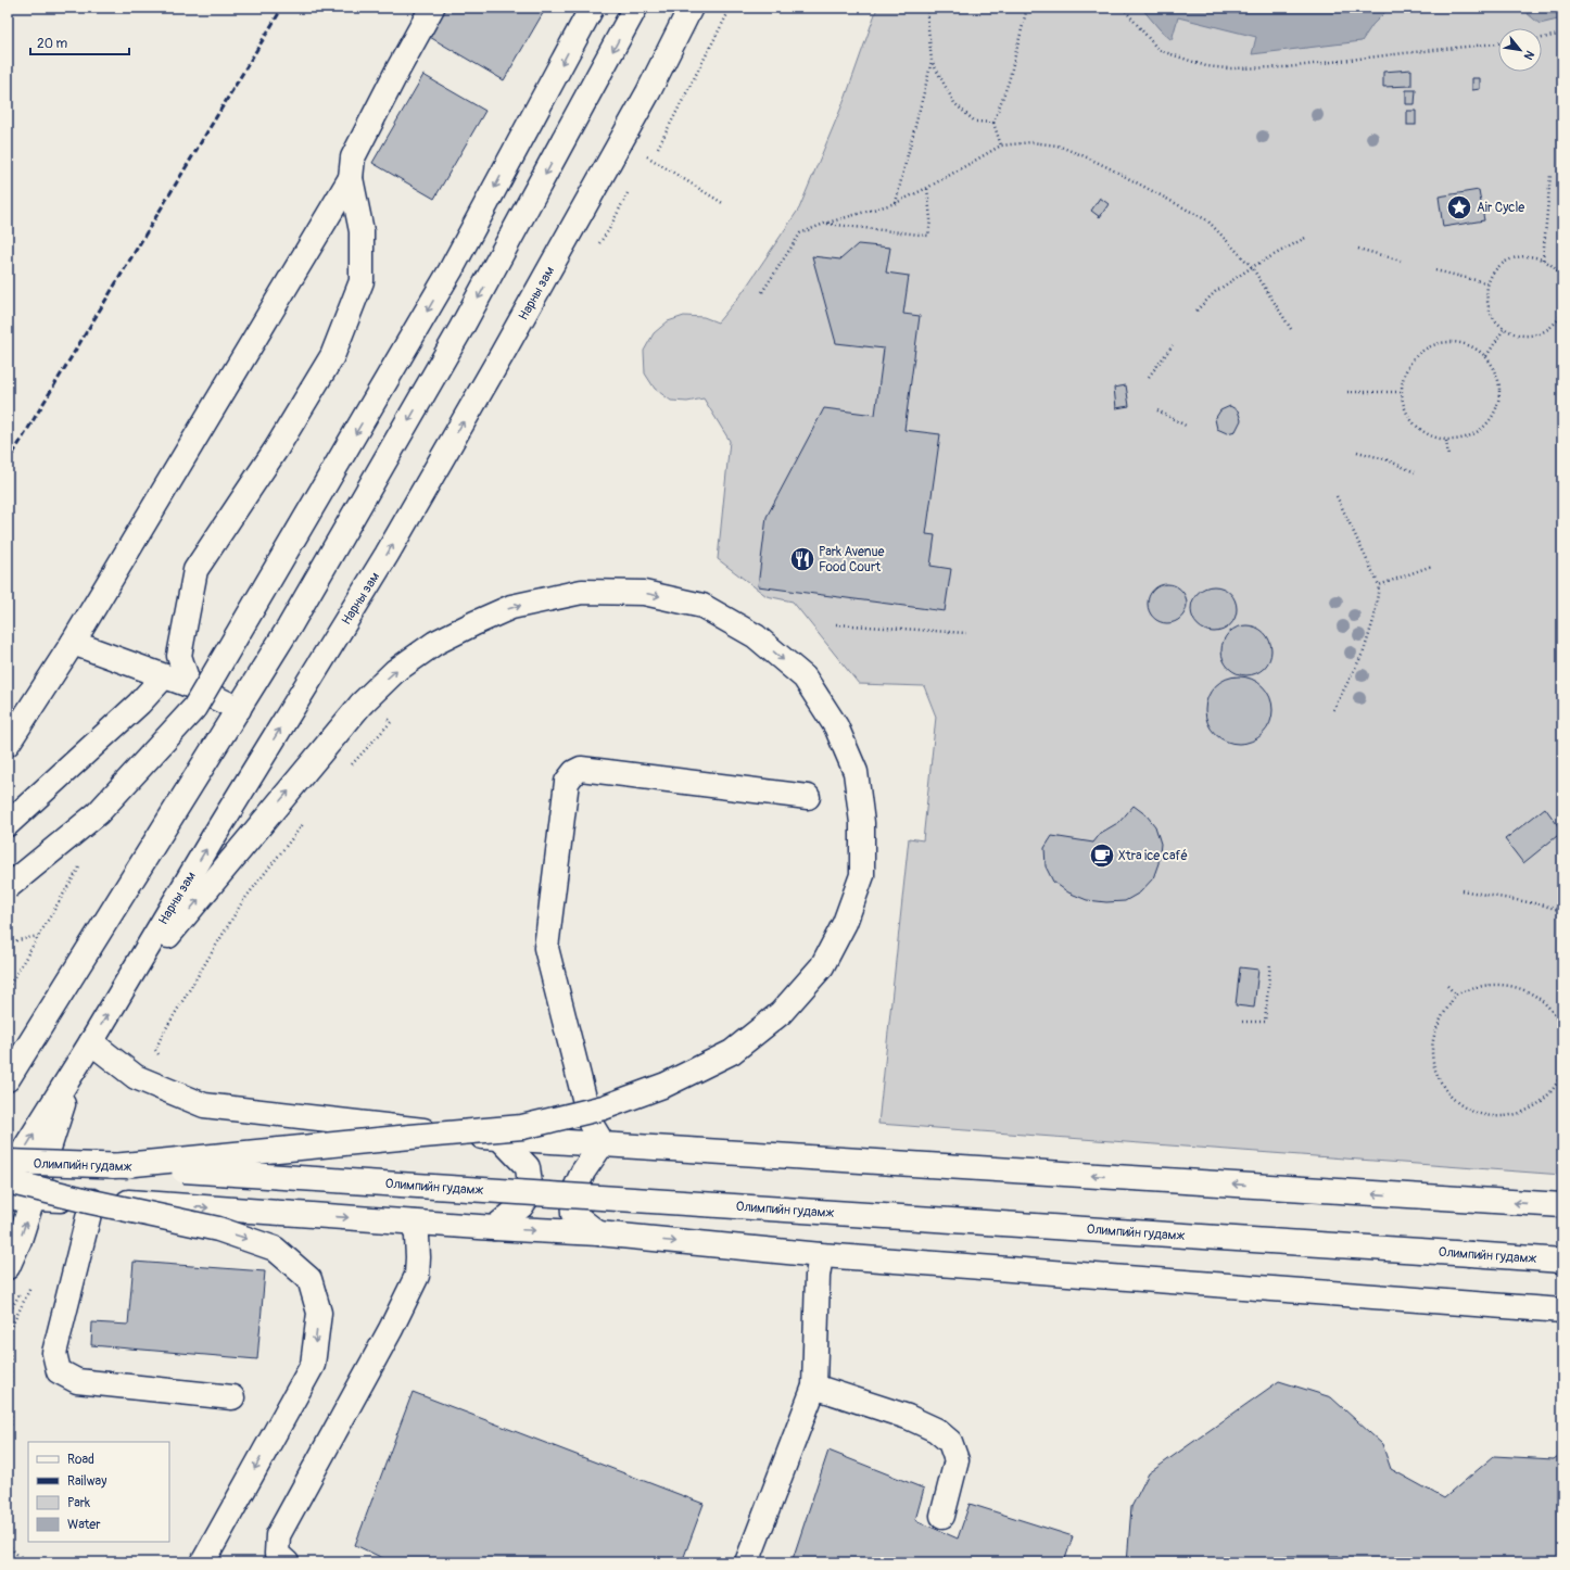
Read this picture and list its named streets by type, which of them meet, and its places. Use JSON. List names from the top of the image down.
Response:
{
  "streets": {
    "main road": ["Нарны зам", "Олимпийн гудамж"]
  },
  "places": {
    "place": ["Air Cycle"],
    "restaurant": ["Park Avenue Food Court"],
    "cafe": ["Xtra ice café"]
  },
  "legend": [
    "Road",
    "Railway",
    "Park",
    "Water"
  ],
  "scale_bar": "20 m",
  "north": "bottom right"
}
